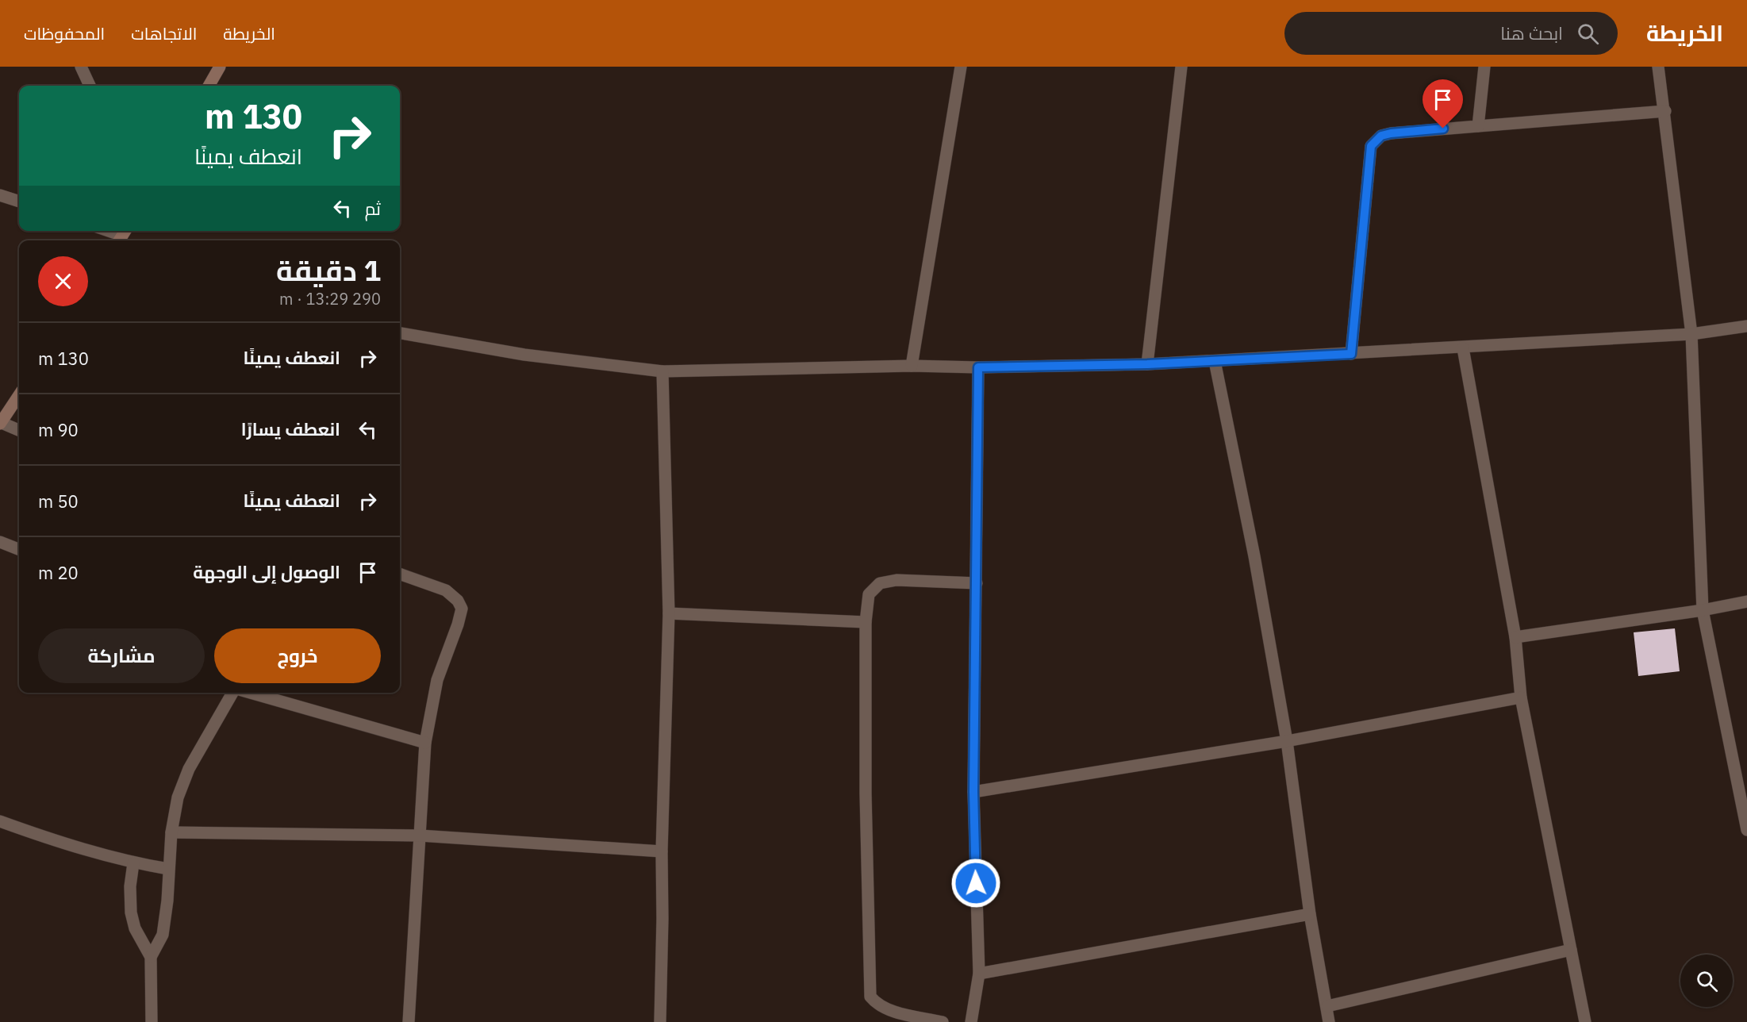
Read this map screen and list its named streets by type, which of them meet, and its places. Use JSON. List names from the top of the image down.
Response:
{
  "page": {
    "header": "الخريطة",
    "search": "ابحث هنا",
    "nav": ["الخريطة", "الاتجاهات", "المحفوظات"],
    "turn": ["130 m", "انعطف يمينًا"],
    "then": "ثم",
    "heading": ["1 دقيقة", "290 m · 13:29"],
    "list": [
      {
        "name": "انعطف يمينًا",
        "value": "130 m"
      },
      {
        "name": "انعطف يسارًا",
        "value": "90 m"
      },
      {
        "name": "انعطف يمينًا",
        "value": "50 m"
      },
      {
        "name": "الوصول إلى الوجهة",
        "value": "20 m"
      }
    ],
    "buttons": ["خروج", "مشاركة"]
  }
}
